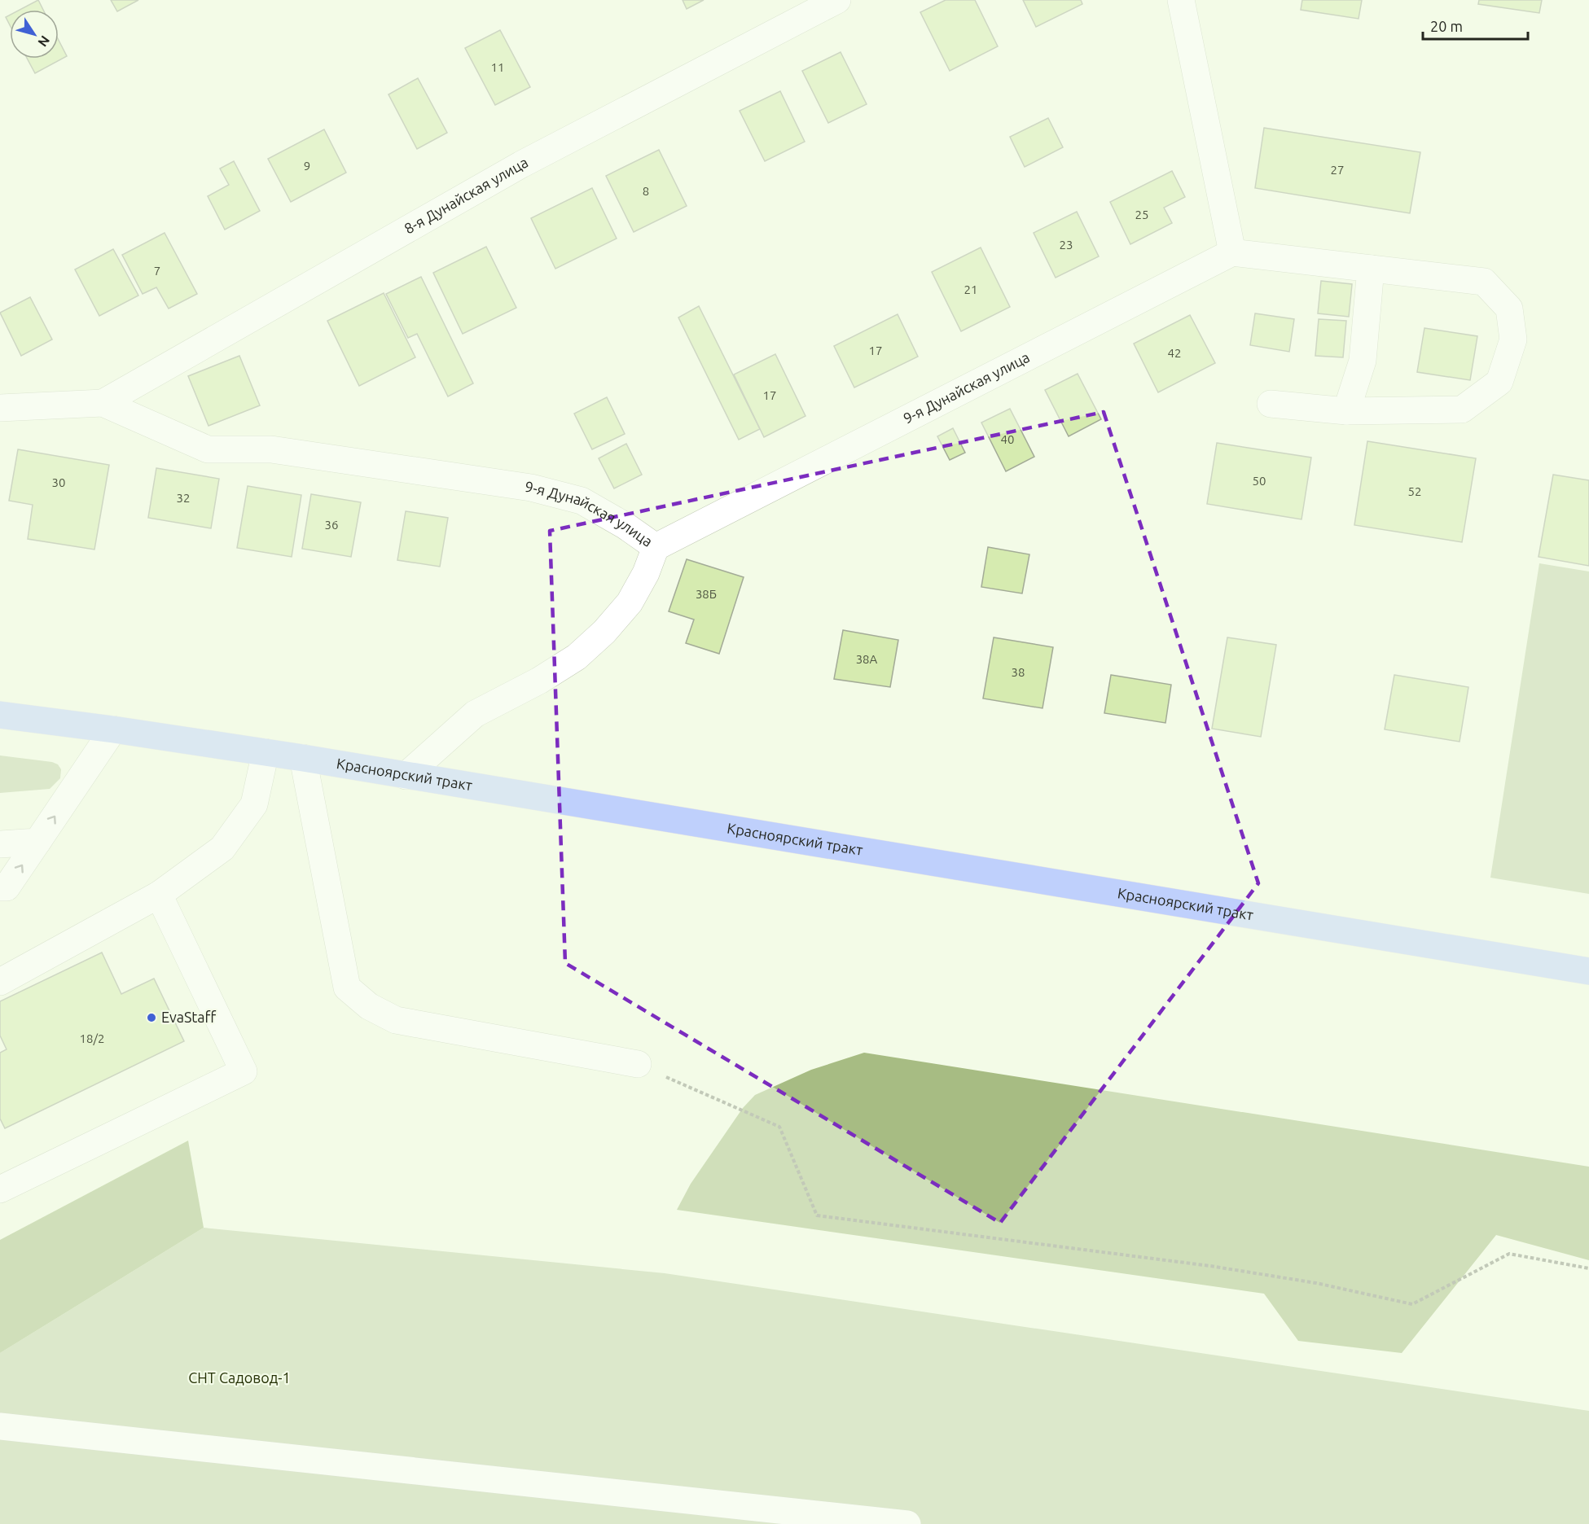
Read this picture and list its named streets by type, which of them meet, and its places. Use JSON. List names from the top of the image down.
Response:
{
  "streets": {
    "main road": ["Красноярский тракт"],
    "street": ["8-я Дунайская улица", "9-я Дунайская улица"]
  },
  "crossings": [
    ["8-я Дунайская улица", "9-я Дунайская улица"]
  ],
  "parks": ["СНТ Садовод-1"],
  "places": ["EvaStaff"],
  "house_numbers": [
    "11",
    "9",
    "27",
    "8",
    "25",
    "23",
    "7",
    "21",
    "17",
    "42",
    "17",
    "40",
    "50",
    "30",
    "52",
    "32",
    "36",
    "38Б",
    "38А",
    "38",
    "18/2"
  ],
  "scale_bar": "20 m",
  "north": "bottom right"
}
